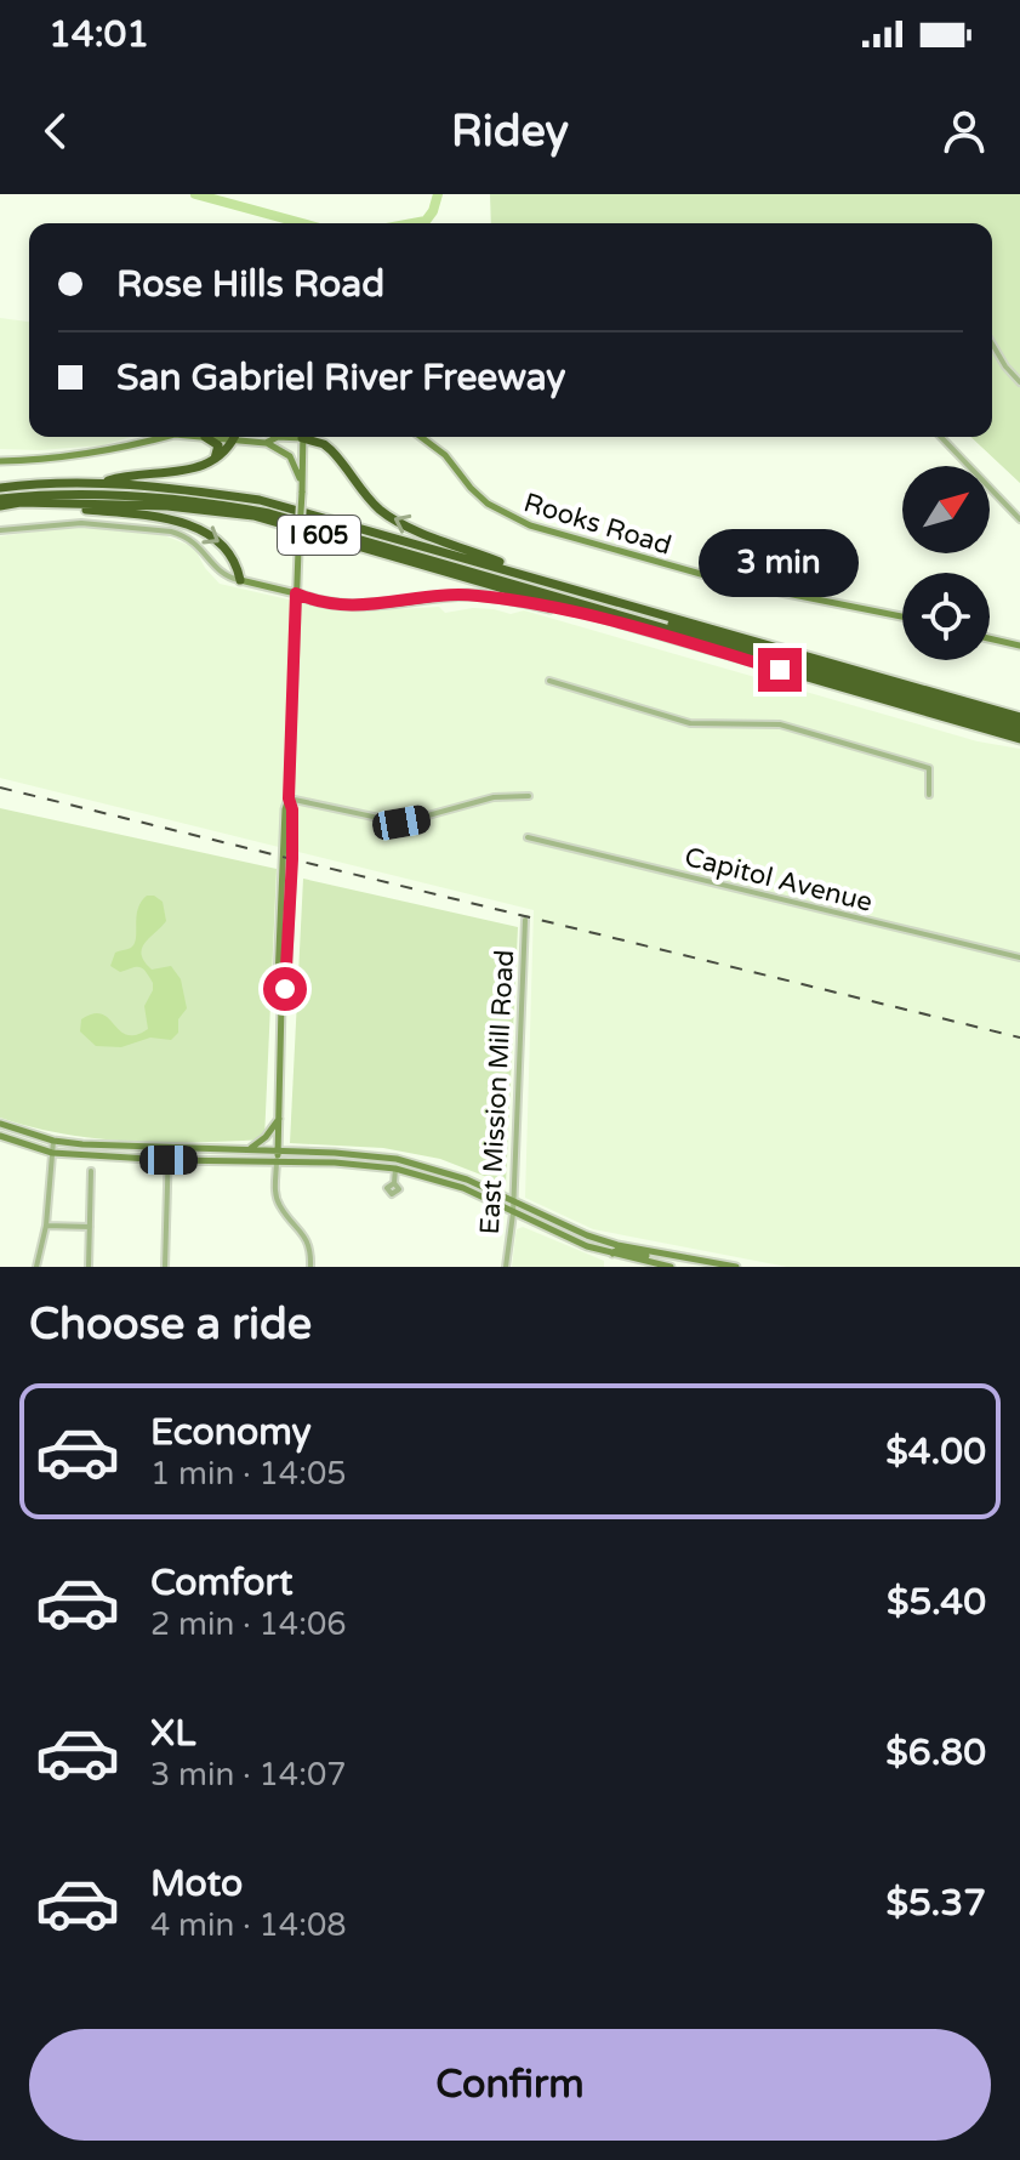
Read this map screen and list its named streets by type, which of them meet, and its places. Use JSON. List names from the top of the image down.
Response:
{
  "streets": {
    "highway": ["I 605"],
    "main road": ["Rooks Road"],
    "street": ["Capitol Avenue", "East Mission Mill Road"]
  },
  "north": "top right",
  "page": {
    "status": "14:01",
    "header": "Ridey",
    "banner": ["Rose Hills Road", "San Gabriel River Freeway"],
    "bubble": "3 min",
    "heading": "Choose a ride",
    "list": [
      {
        "name": "Economy",
        "note": "1 min · 14:05",
        "value": "$4.00"
      },
      {
        "name": "Comfort",
        "note": "2 min · 14:06",
        "value": "$5.40"
      },
      {
        "name": "XL",
        "note": "3 min · 14:07",
        "value": "$6.80"
      },
      {
        "name": "Moto",
        "note": "4 min · 14:08",
        "value": "$5.37"
      }
    ],
    "buttons": "Confirm"
  }
}
